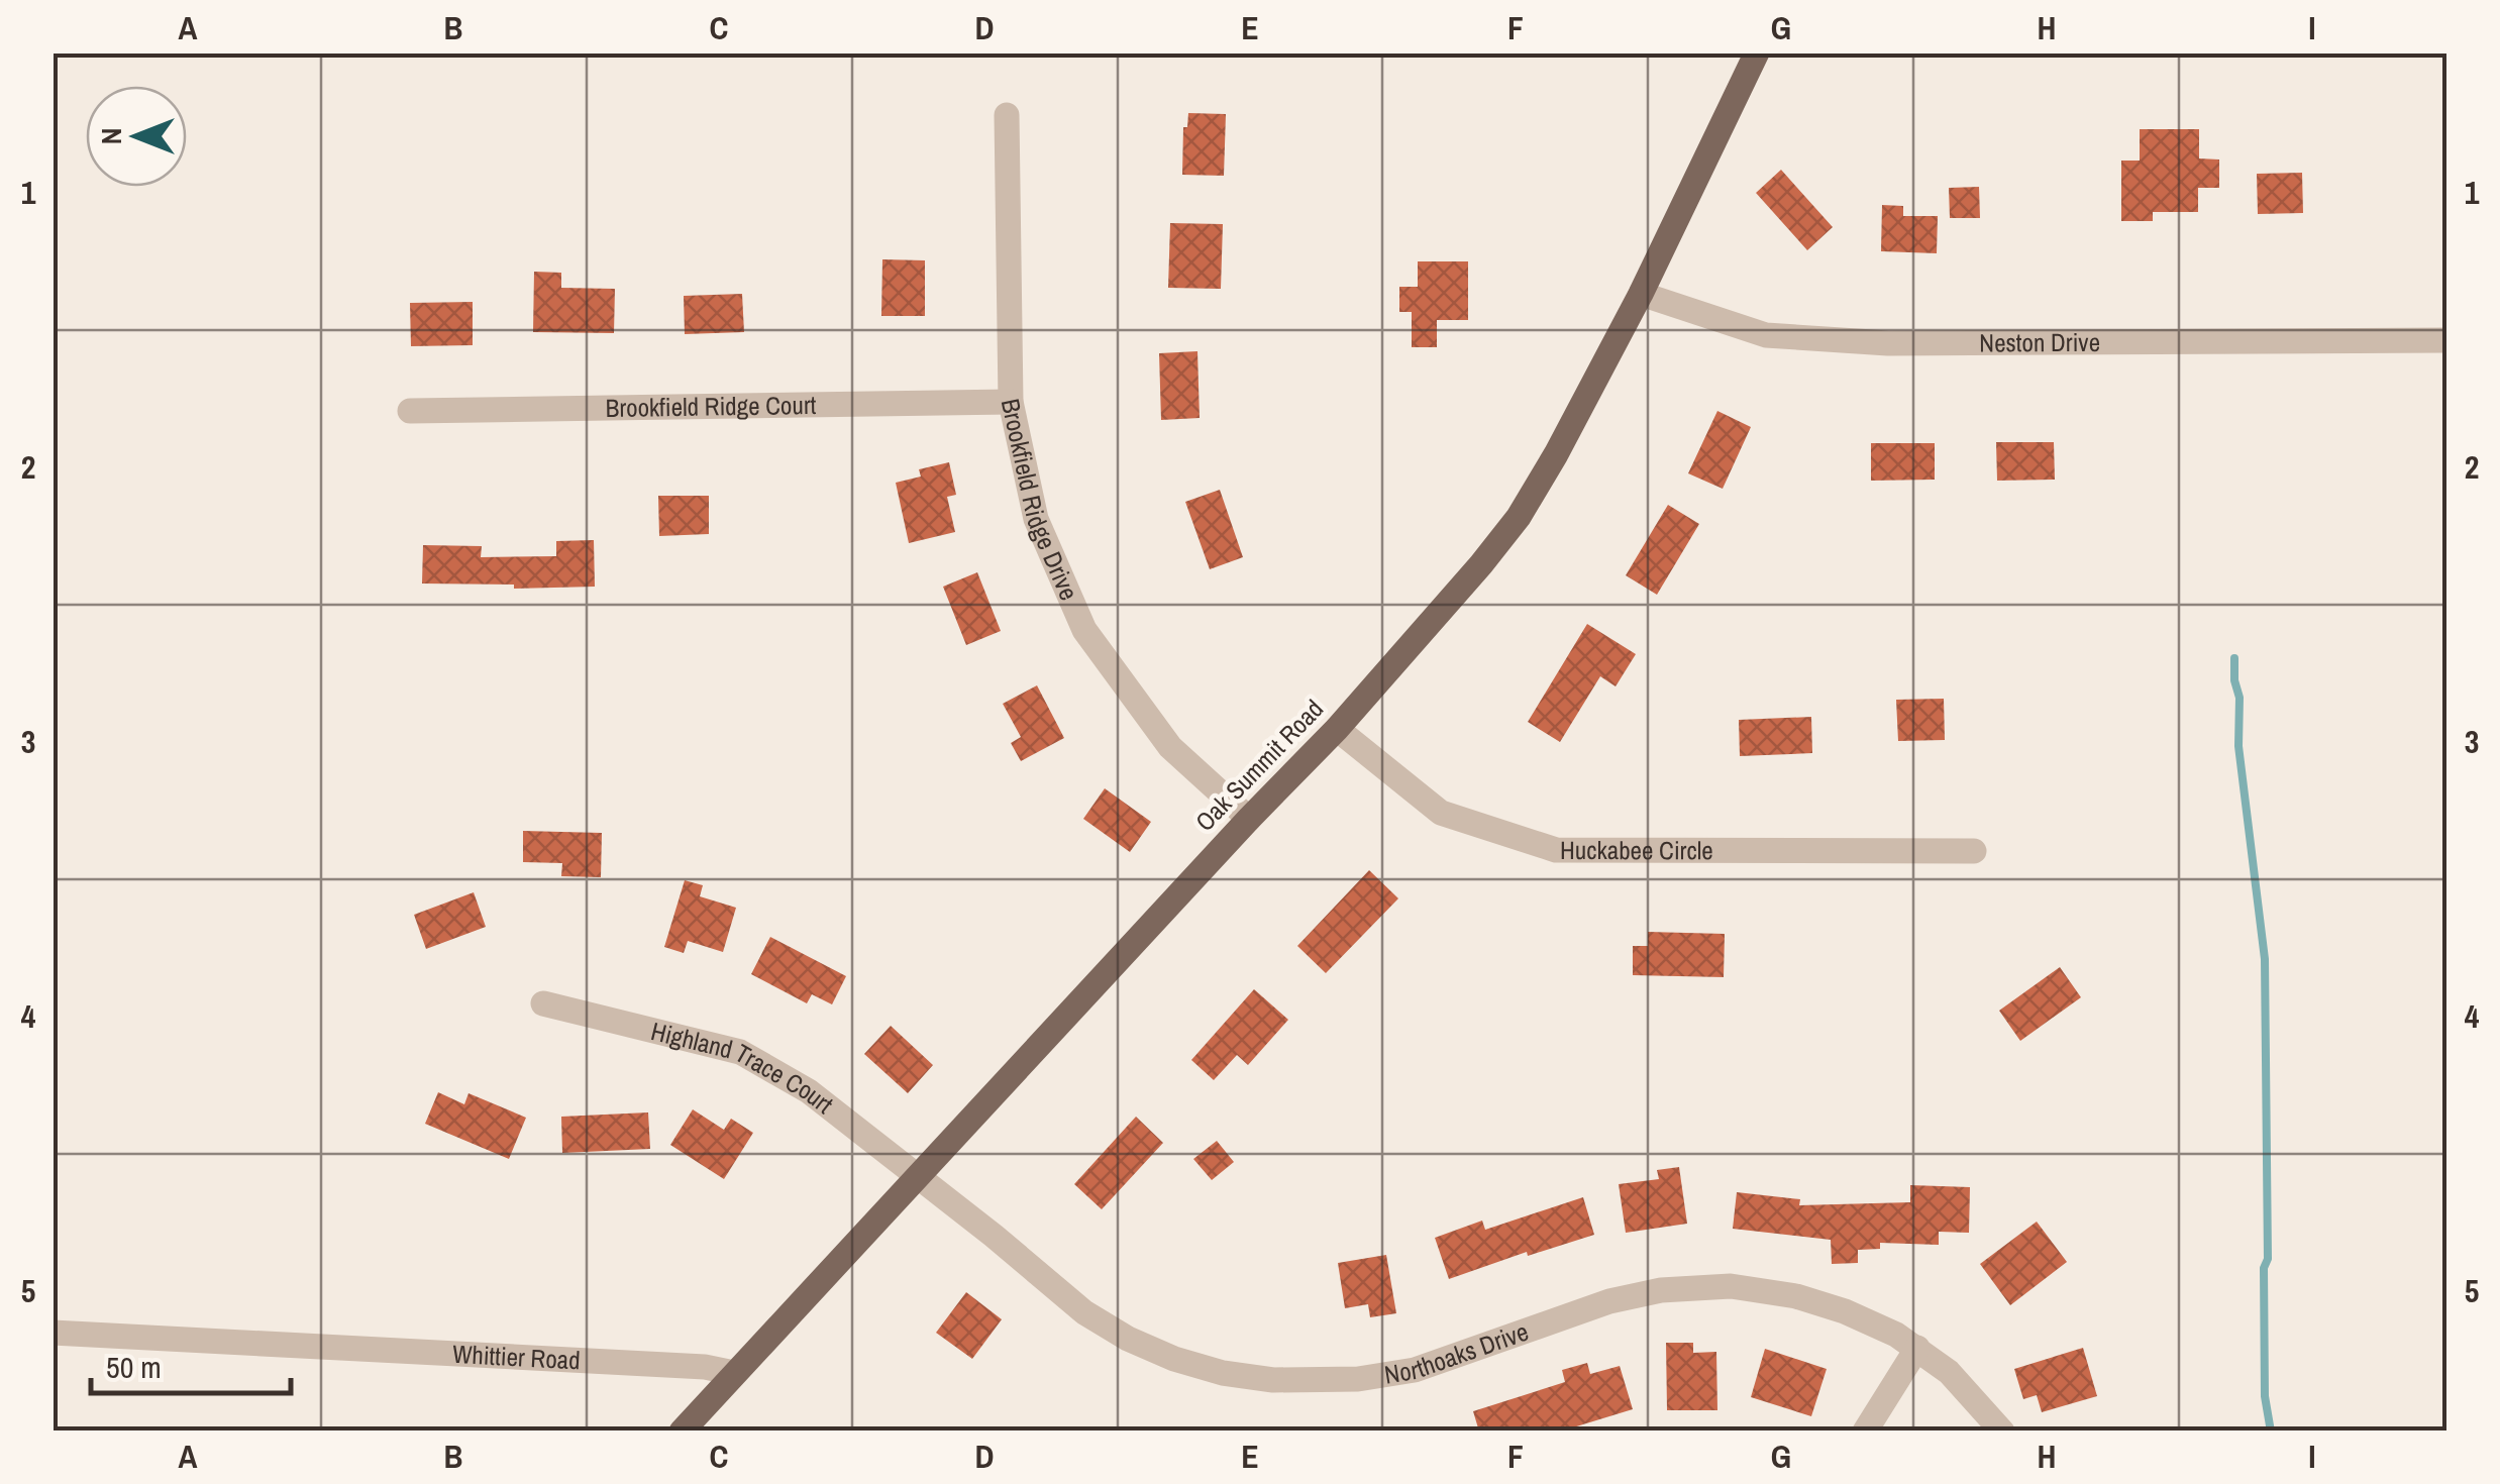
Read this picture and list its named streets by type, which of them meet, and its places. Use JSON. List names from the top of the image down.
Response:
{
  "streets": {
    "main road": ["Oak Summit Road"],
    "street": [
      "Neston Drive",
      "Brookfield Ridge Court",
      "Brookfield Ridge Drive",
      "Huckabee Circle",
      "Highland Trace Court",
      "Northoaks Drive",
      "Whittier Road"
    ]
  },
  "crossings": [
    ["Neston Drive", "Oak Summit Road"],
    ["Brookfield Ridge Court", "Brookfield Ridge Drive"],
    ["Brookfield Ridge Drive", "Oak Summit Road"],
    ["Oak Summit Road", "Huckabee Circle"],
    ["Oak Summit Road", "Highland Trace Court"],
    ["Oak Summit Road", "Northoaks Drive"],
    ["Oak Summit Road", "Whittier Road"],
    ["Highland Trace Court", "Northoaks Drive"]
  ],
  "scale_bar": "50 m",
  "north": "left",
  "grid": {
    "columns": [
      "A",
      "B",
      "C",
      "D",
      "E",
      "F",
      "G",
      "H",
      "I"
    ],
    "rows": [
      "1",
      "2",
      "3",
      "4",
      "5"
    ]
  }
}
